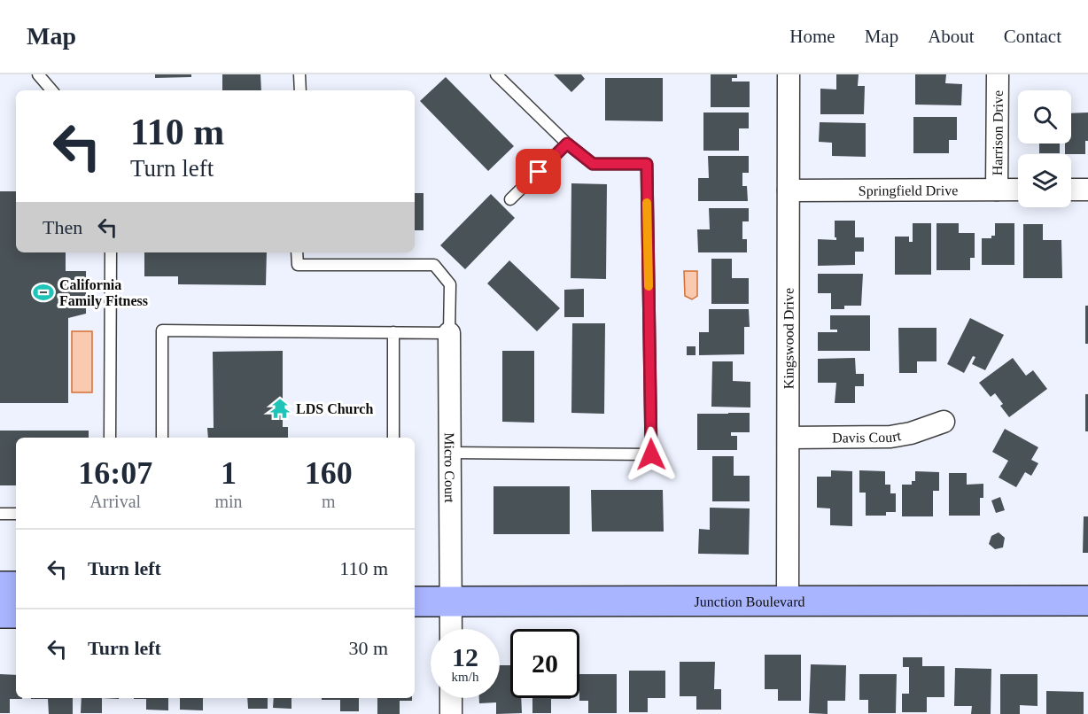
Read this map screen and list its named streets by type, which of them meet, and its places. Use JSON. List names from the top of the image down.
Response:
{
  "streets": {
    "main road": ["Junction Boulevard"],
    "street": [
      "Harrison Drive",
      "Springfield Drive",
      "Kingswood Drive",
      "Davis Court",
      "Micro Court"
    ]
  },
  "crossings": [
    ["Harrison Drive", "Springfield Drive"],
    ["Springfield Drive", "Kingswood Drive"],
    ["Kingswood Drive", "Davis Court"],
    ["Kingswood Drive", "Junction Boulevard"],
    ["Micro Court", "Junction Boulevard"]
  ],
  "places": {
    "sports": ["California Family Fitness"],
    "temple": ["LDS Church"]
  },
  "page": {
    "header": "Map",
    "nav": [
      "Home",
      "Map",
      "About",
      "Contact"
    ],
    "turn": ["110 m", "Turn left"],
    "then": "Then",
    "eta": [
      "16:07",
      "Arrival",
      "1",
      "min",
      "160",
      "m"
    ],
    "list": [
      {
        "name": "Turn left",
        "value": "110 m"
      },
      {
        "name": "Turn left",
        "value": "30 m"
      }
    ],
    "speed": "12 km/h",
    "limit": "20"
  }
}
